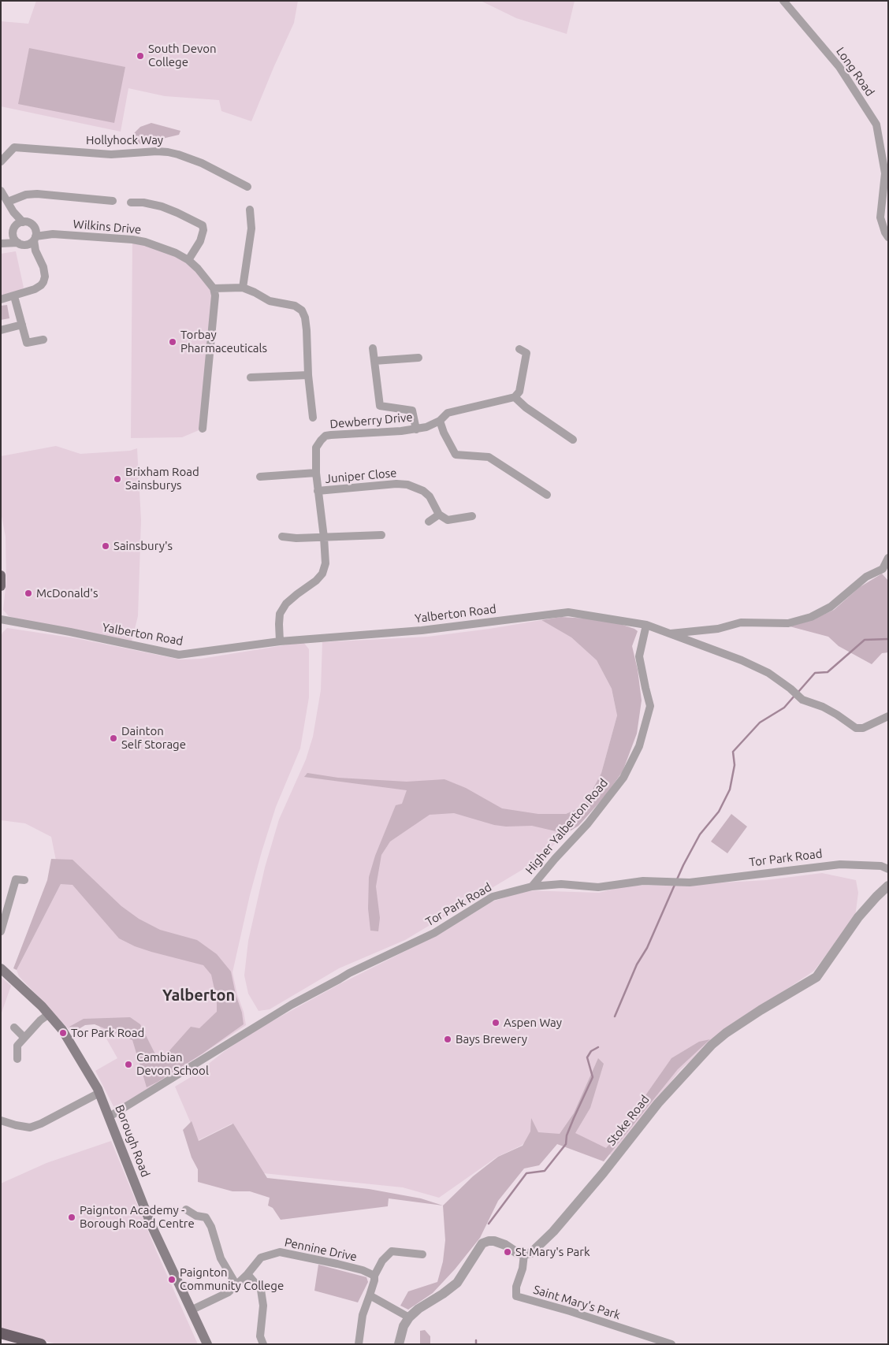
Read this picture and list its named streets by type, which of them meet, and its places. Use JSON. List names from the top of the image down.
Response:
{
  "streets": {
    "main road": ["Borough Road"],
    "street": [
      "Long Road",
      "Hollyhock Way",
      "Wilkins Drive",
      "Dewberry Drive",
      "Juniper Close",
      "Yalberton Road",
      "Higher Yalberton Road",
      "Tor Park Road",
      "Stoke Road",
      "Pennine Drive",
      "Saint Mary's Park"
    ]
  },
  "crossings": [
    ["Dewberry Drive", "Juniper Close"],
    ["Dewberry Drive", "Yalberton Road"],
    ["Yalberton Road", "Higher Yalberton Road"],
    ["Higher Yalberton Road", "Tor Park Road"],
    ["Tor Park Road", "Borough Road"],
    ["Stoke Road", "Saint Mary's Park"],
    ["Borough Road", "Pennine Drive"]
  ],
  "districts": ["Yalberton"],
  "places": [
    "South Devon College",
    "Torbay Pharmaceuticals",
    "Brixham Road Sainsburys",
    "Sainsbury's",
    "McDonald's",
    "Dainton Self Storage",
    "Aspen Way",
    "Tor Park Road",
    "Bays Brewery",
    "Cambian Devon School",
    "Paignton Academy - Borough Road Centre",
    "St Mary's Park",
    "Paignton Community College"
  ]
}
